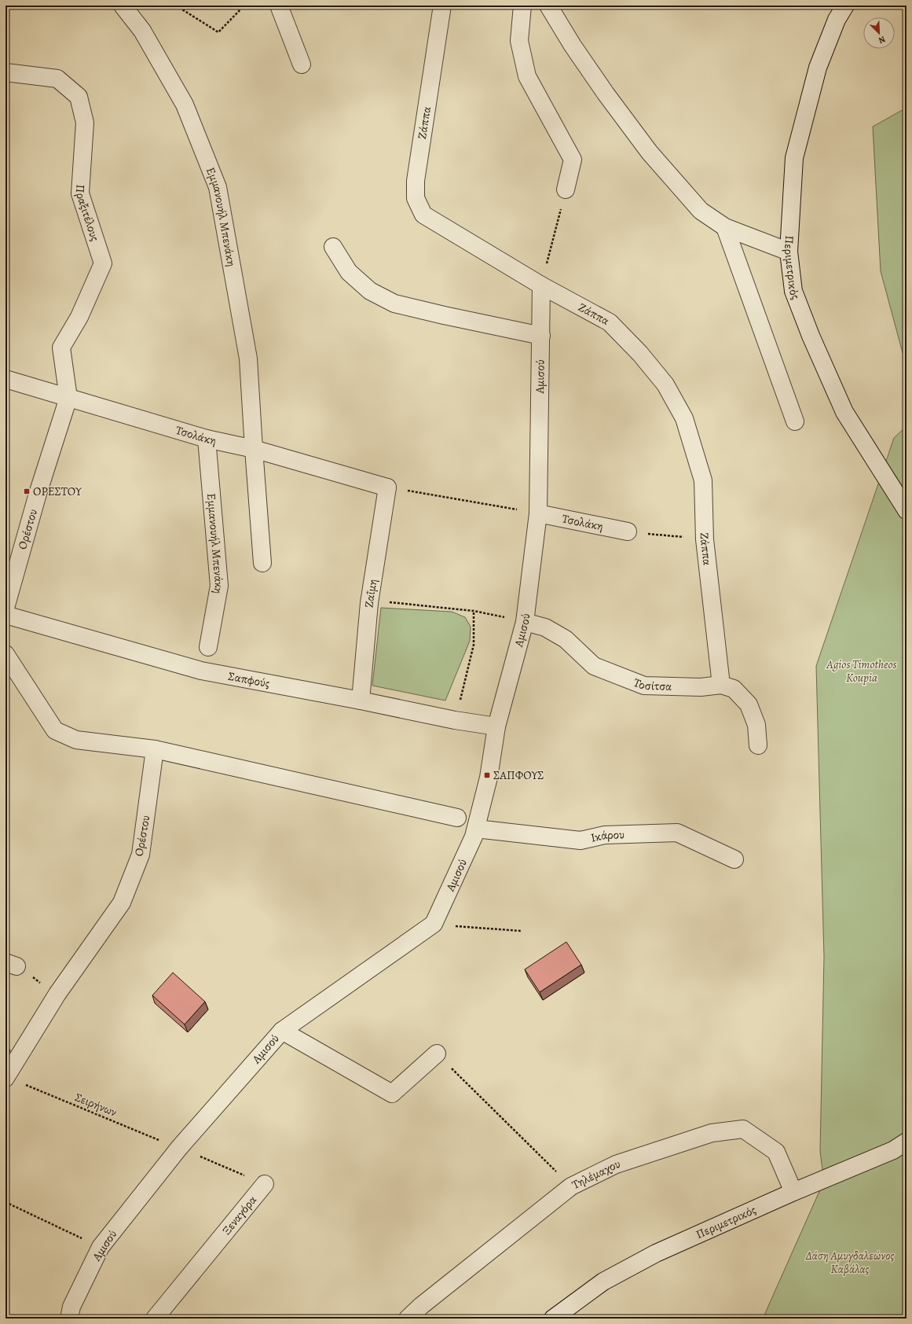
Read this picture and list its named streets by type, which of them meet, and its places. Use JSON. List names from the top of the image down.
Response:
{
  "streets": {
    "street": [
      "Ζάππα",
      "Πραξιτέλους",
      "Εμμανουήλ Μπενάκη",
      "Περιμετρικός",
      "Αμισού",
      "Τσολάκη",
      "Ορέστου",
      "Ζαΐμη",
      "Σαπφούς",
      "Τοσίτσα",
      "Ικάρου",
      "Τηλέμαχου",
      "Ξεναγόρα"
    ],
    "path": ["Σειρήνων"]
  },
  "crossings": [
    ["Ζάππα", "Αμισού"],
    ["Ζάππα", "Τοσίτσα"],
    ["Πραξιτέλους", "Τσολάκη"],
    ["Πραξιτέλους", "Ορέστου"],
    ["Εμμανουήλ Μπενάκη", "Τσολάκη"],
    ["Περιμετρικός", "Τηλέμαχου"],
    ["Αμισού", "Τσολάκη"],
    ["Αμισού", "Σαπφούς"],
    ["Αμισού", "Τοσίτσα"],
    ["Αμισού", "Ικάρου"],
    ["Αμισού", "Σειρήνων"],
    ["Αμισού", "Ξεναγόρα"],
    ["Τσολάκη", "Ορέστου"],
    ["Τσολάκη", "Ζαΐμη"],
    ["Ορέστου", "Σειρήνων"],
    ["Ζαΐμη", "Σαπφούς"],
    ["Σειρήνων", "Ξεναγόρα"]
  ],
  "parks": ["Agios Timotheos Koupia", "Δάση Αμυγδαλεώνος Καβάλας"],
  "places": {
    "transit": ["ΟΡΕΣΤΟΥ", "ΣΑΠΦΟΥΣ"]
  },
  "north": "bottom right"
}
